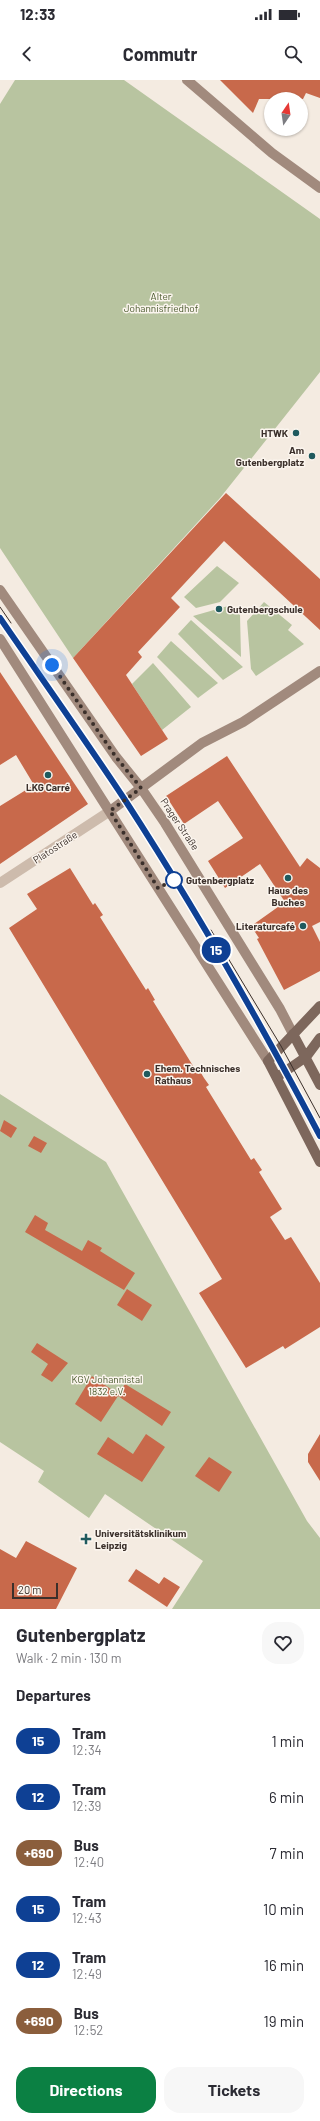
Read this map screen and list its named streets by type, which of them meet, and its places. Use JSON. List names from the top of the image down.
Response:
{
  "streets": {
    "main road": ["Prager Straße"],
    "street": ["Platostraße"]
  },
  "parks": ["Alter Johannisfriedhof", "KGV Johannistal 1832 e.V."],
  "places": {
    "other": [
      "HTWK",
      "Am Gutenbergplatz",
      "Gutenbergschule",
      "LKG Carré",
      "Haus des Buches",
      "Gutenbergplatz",
      "Literaturcafé",
      "Ehem. Technisches Rathaus"
    ],
    "health": ["Universitätsklinikum Leipzig"]
  },
  "lines": ["tram line 15"],
  "scale_bar": "20 m",
  "north": "top",
  "page": {
    "status": "12:33",
    "header": "Commutr",
    "on_map": "15",
    "scale": "20 m",
    "heading": [
      ["Gutenbergplatz", "Walk · 2 min · 130 m"],
      "Departures"
    ],
    "list": [
      {
        "mark": "15",
        "name": "Tram",
        "note": "12:34",
        "value": "1 min"
      },
      {
        "mark": "12",
        "name": "Tram",
        "note": "12:39",
        "value": "6 min"
      },
      {
        "mark": "+690",
        "name": "Bus",
        "note": "12:40",
        "value": "7 min"
      },
      {
        "mark": "15",
        "name": "Tram",
        "note": "12:43",
        "value": "10 min"
      },
      {
        "mark": "12",
        "name": "Tram",
        "note": "12:49",
        "value": "16 min"
      },
      {
        "mark": "+690",
        "name": "Bus",
        "note": "12:52",
        "value": "19 min"
      }
    ],
    "buttons": ["Directions", "Tickets"]
  }
}
